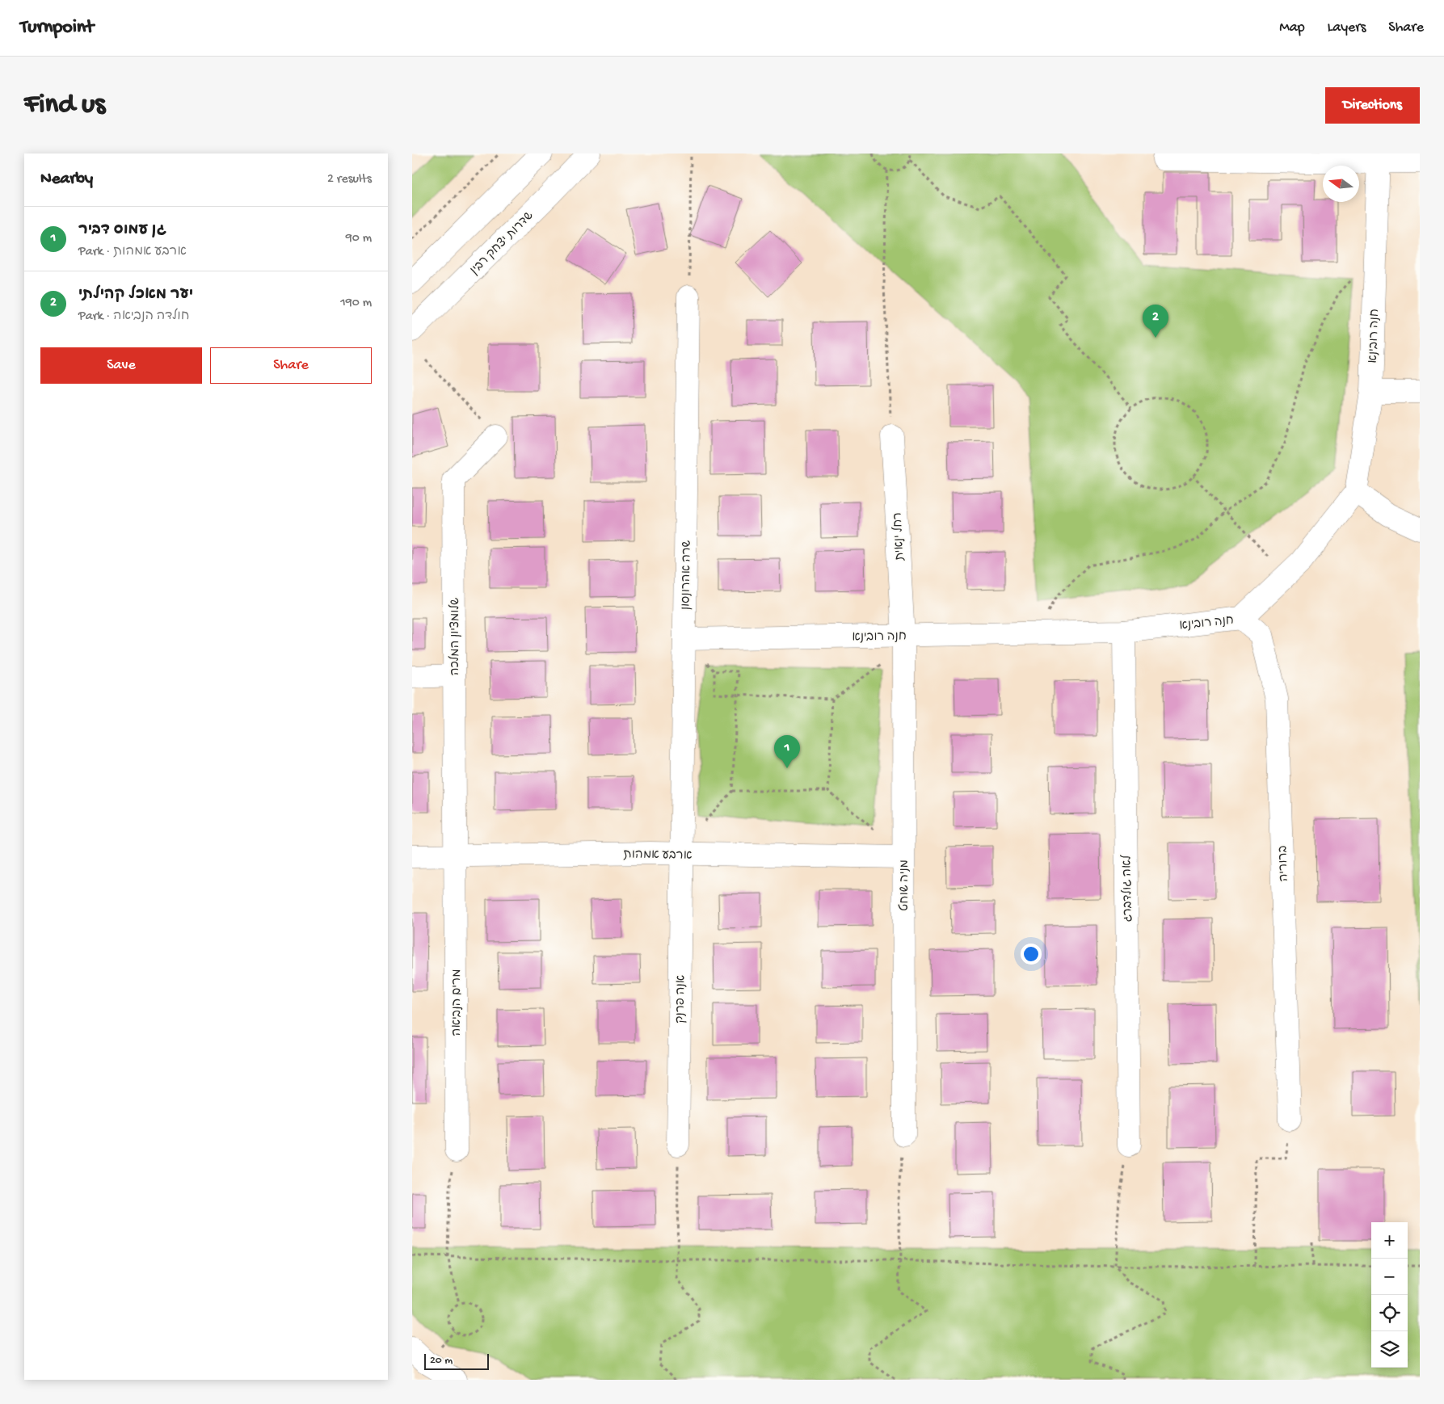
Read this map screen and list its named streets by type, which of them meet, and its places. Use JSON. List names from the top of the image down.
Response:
{
  "streets": {
    "street": [
      "שדרות יצחק רבין",
      "חנה רובינא",
      "רחל ינאית",
      "שרה אהרונסון",
      "שלומציון המלכה",
      "ארבע אמהות",
      "ברוריה",
      "מניה שוחט",
      "לאה גולדברג",
      "אנה פרנק",
      "מרים הנביאה"
    ]
  },
  "crossings": [
    ["חנה רובינא", "רחל ינאית"],
    ["חנה רובינא", "שרה אהרונסון"],
    ["חנה רובינא", "ברוריה"],
    ["חנה רובינא", "מניה שוחט"],
    ["חנה רובינא", "לאה גולדברג"],
    ["רחל ינאית", "מניה שוחט"],
    ["שרה אהרונסון", "ארבע אמהות"],
    ["שרה אהרונסון", "אנה פרנק"],
    ["שלומציון המלכה", "ארבע אמהות"],
    ["שלומציון המלכה", "מרים הנביאה"],
    ["ארבע אמהות", "מניה שוחט"],
    ["ארבע אמהות", "אנה פרנק"],
    ["ארבע אמהות", "מרים הנביאה"]
  ],
  "scale_bar": "20 m",
  "north": "left",
  "page": {
    "header": "Turnpoint",
    "nav": ["Map", "Layers", "Share"],
    "buttons": [
      "Directions",
      ["Save", "Share"]
    ],
    "title": "Find us",
    "heading": ["Nearby", "2 results"],
    "list": [
      {
        "mark": "1",
        "name": "גן עמוס דביר",
        "note": "Park · ארבע אמהות",
        "value": "90 m"
      },
      {
        "mark": "2",
        "name": "יער מאכל קהילתי",
        "note": "Park · חולדה הנביאה",
        "value": "190 m"
      }
    ],
    "pins": ["2", "1"],
    "map_buttons": ["+", "−"],
    "scale": "20 m"
  }
}
